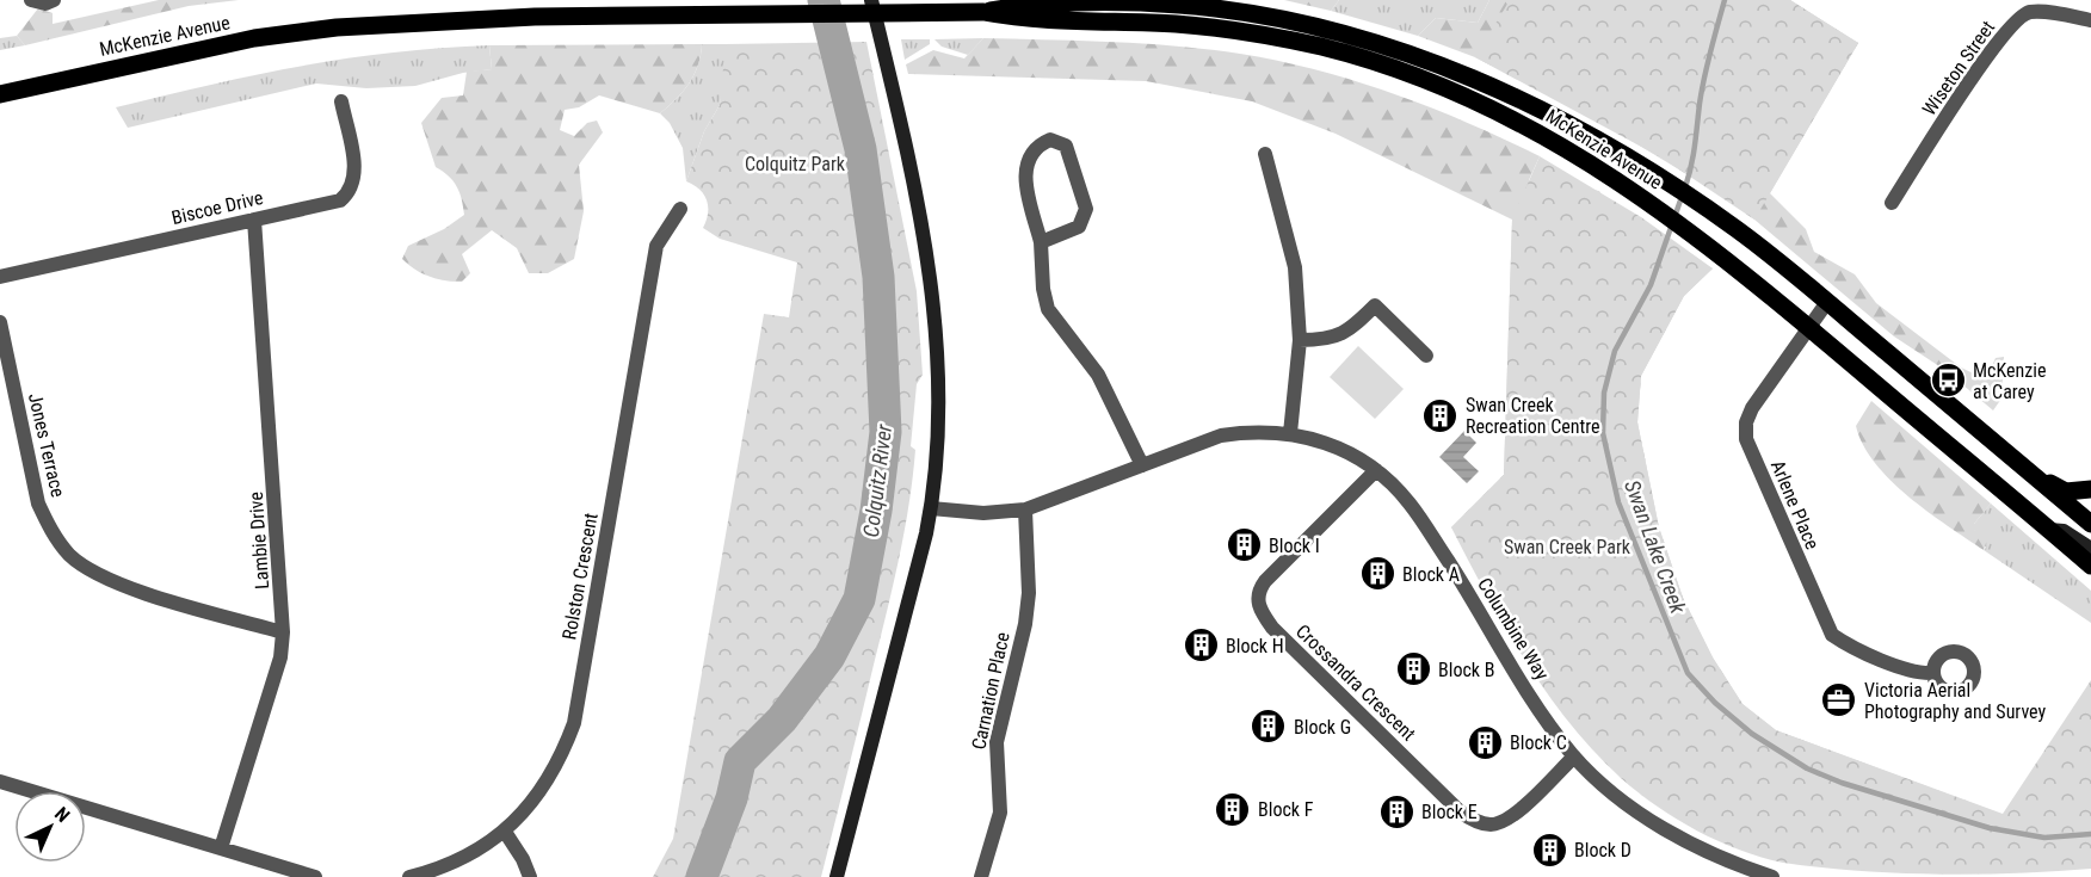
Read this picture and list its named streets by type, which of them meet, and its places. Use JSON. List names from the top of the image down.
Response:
{
  "streets": {
    "main road": ["McKenzie Avenue"],
    "street": [
      "Wiseton Street",
      "Biscoe Drive",
      "Jones Terrace",
      "Arlene Place",
      "Lambie Drive",
      "Rolston Crescent",
      "Columbine Way",
      "Crossandra Crescent",
      "Carnation Place"
    ]
  },
  "crossings": [
    ["McKenzie Avenue", "Arlene Place"],
    ["Biscoe Drive", "Lambie Drive"],
    ["Jones Terrace", "Lambie Drive"],
    ["Columbine Way", "Crossandra Crescent"],
    ["Columbine Way", "Carnation Place"]
  ],
  "water": ["Colquitz River", "Swan Lake Creek"],
  "parks": ["Colquitz Park", "Swan Creek Park"],
  "places": {
    "bus stop": ["McKenzie at Carey"],
    "building": [
      "Swan Creek Recreation Centre",
      "Block I",
      "Block A",
      "Block H",
      "Block B",
      "Block G",
      "Block C",
      "Block F",
      "Block E",
      "Block D"
    ],
    "office": ["Victoria Aerial Photography and Survey"]
  },
  "north": "top right"
}
